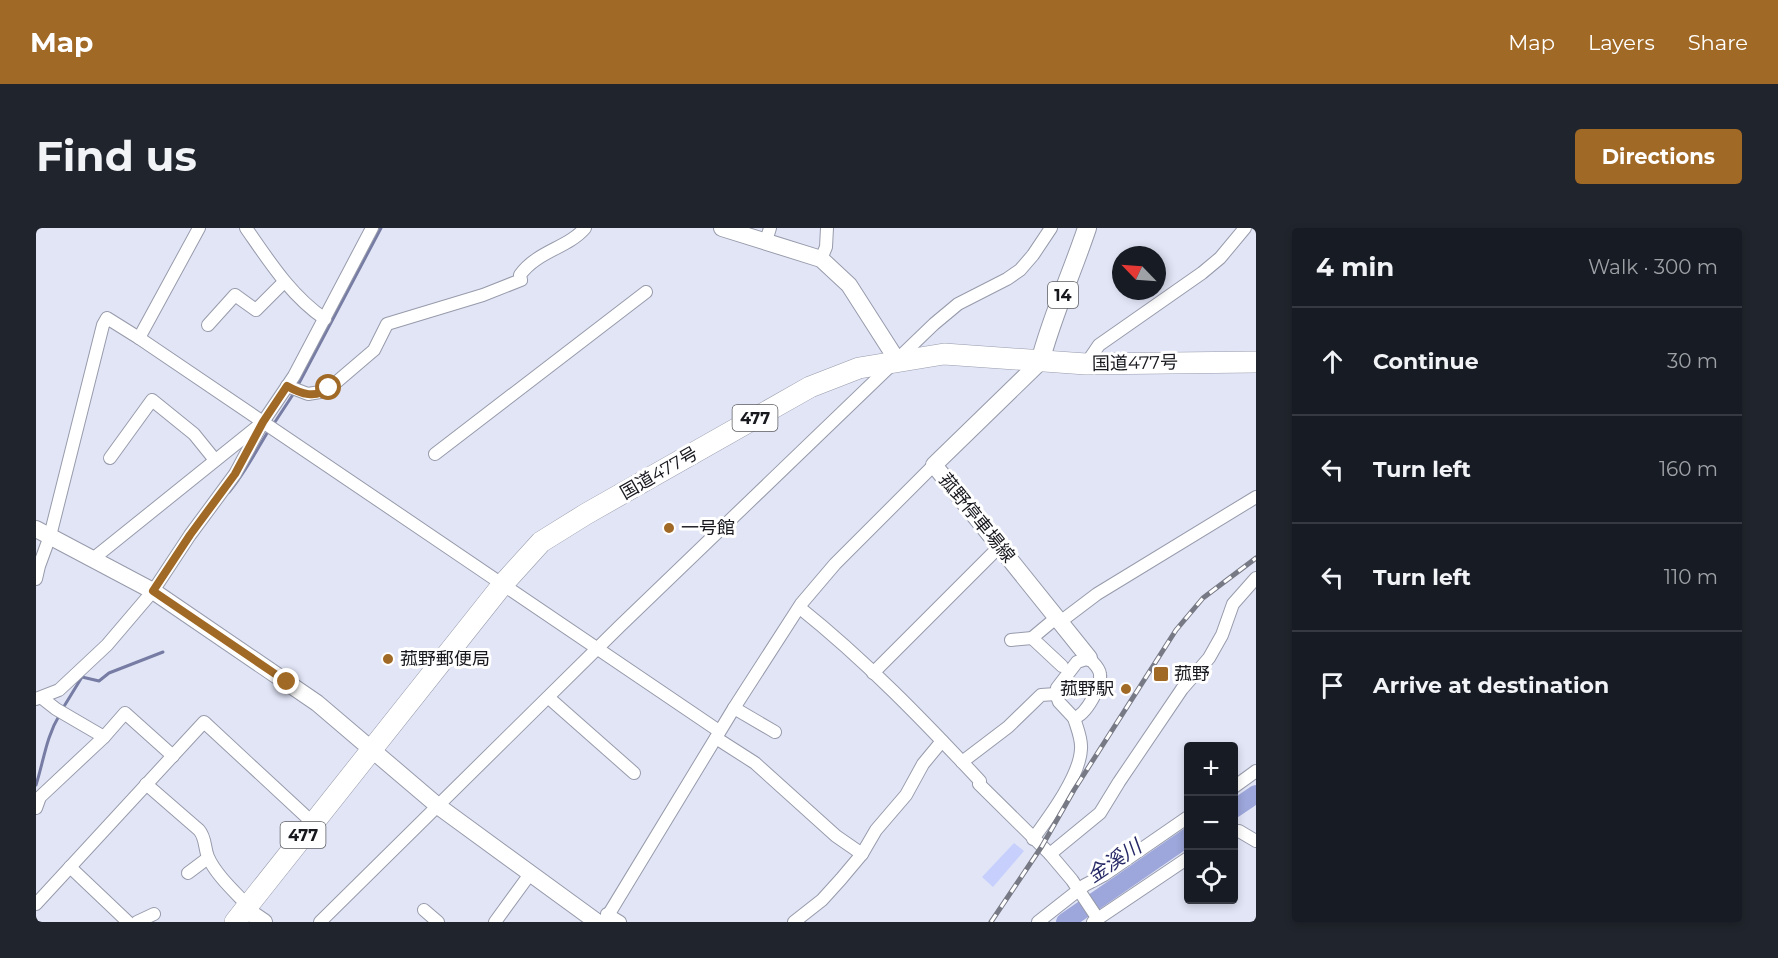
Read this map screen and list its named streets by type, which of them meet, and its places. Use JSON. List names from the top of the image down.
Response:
{
  "streets": {
    "highway": ["国道477号", "477"],
    "main road": ["14"],
    "street": ["菰野停車場線"]
  },
  "crossings": [
    ["14", "国道477号"],
    ["14", "菰野停車場線"],
    ["国道477号", "菰野停車場線"]
  ],
  "water": ["金溪川"],
  "places": {
    "other": ["一号館", "菰野郵便局", "菰野駅"],
    "transit": ["菰野"]
  },
  "north": "top left",
  "page": {
    "header": "Map",
    "nav": ["Map", "Layers", "Share"],
    "buttons": "Directions",
    "title": "Find us",
    "heading": ["4 min", "Walk · 300 m"],
    "list": [
      ["Continue", "30 m"],
      ["Turn left", "160 m"],
      ["Turn left", "110 m"],
      "Arrive at destination"
    ],
    "map_buttons": ["+", "−"]
  }
}
